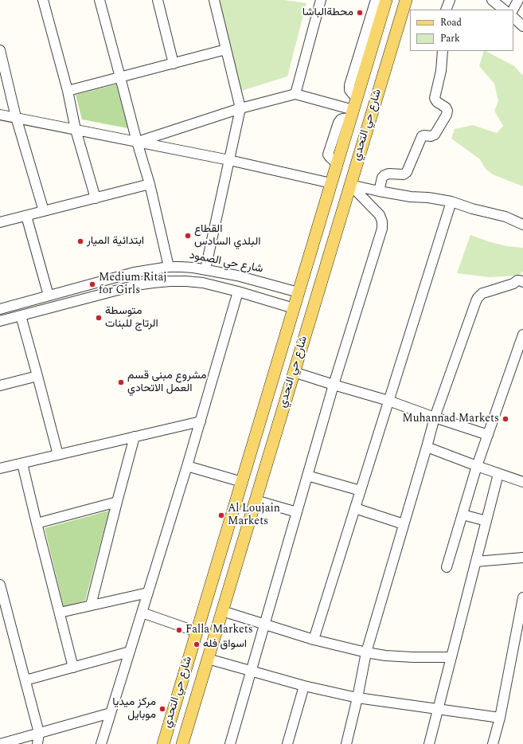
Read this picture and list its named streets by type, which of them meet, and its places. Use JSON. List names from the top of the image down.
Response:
{
  "streets": {
    "main road": ["شارع حي التحدي"],
    "street": ["شارع حي الصمود"]
  },
  "crossings": [
    ["شارع حي التحدي", "شارع حي الصمود"]
  ],
  "places": [
    "محطةالباشا",
    "القطاع البلدي السادس",
    "ابتدائية الميار",
    "Medium Ritaj for Girls",
    "متوسطة الرتاج للبنات",
    "مشروع مبنى قسم العمل الاتحادي",
    "Muhannad Markets",
    "Al Loujain Markets",
    "Falla Markets",
    "اسواق فله",
    "مركز ميديا موبايل"
  ],
  "legend": ["Road", "Park"]
}
